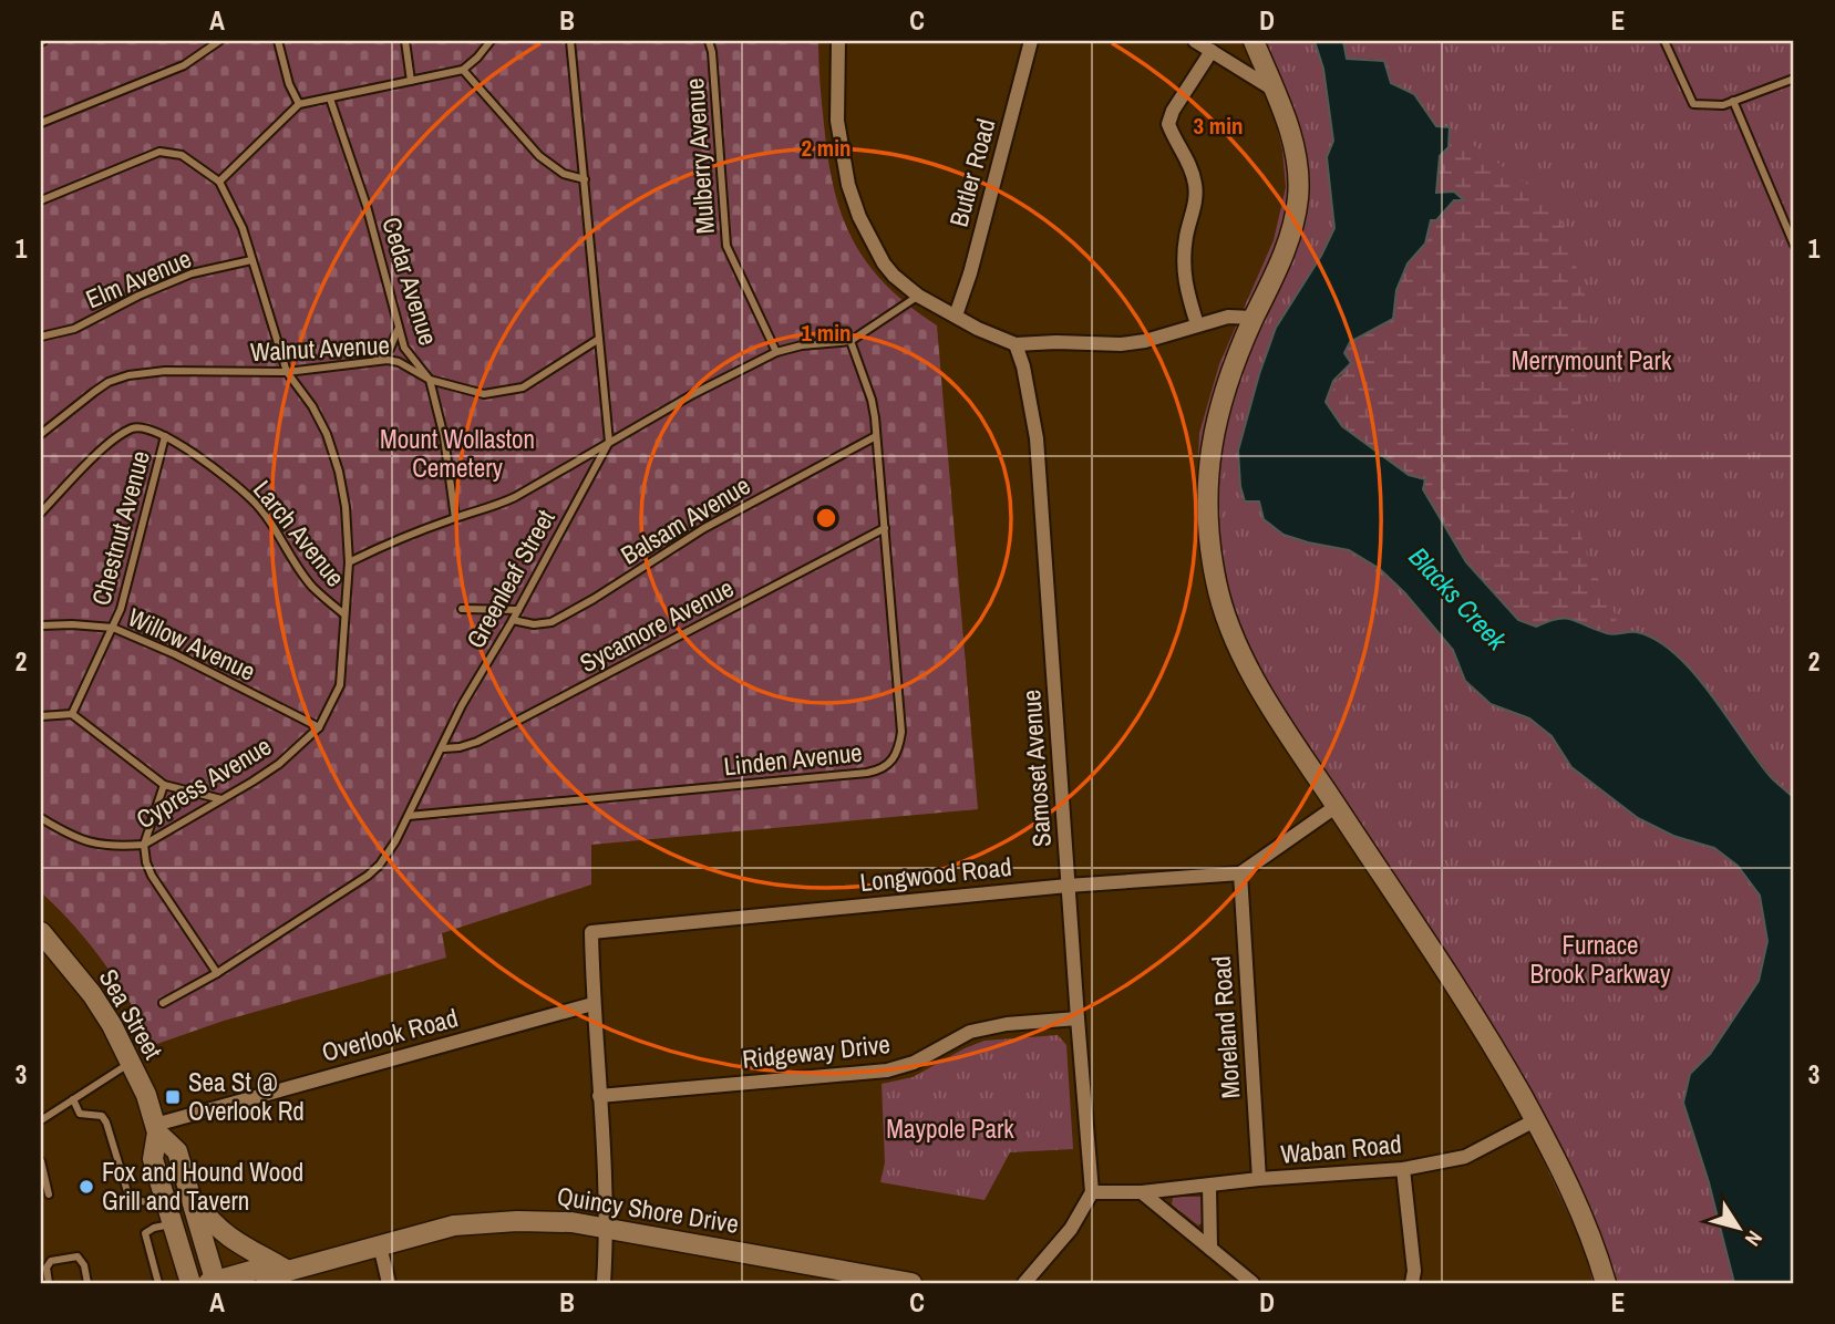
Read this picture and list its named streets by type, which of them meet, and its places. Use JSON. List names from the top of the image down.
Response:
{
  "streets": {
    "main road": ["Sea Street", "Quincy Shore Drive"],
    "street": [
      "Butler Road",
      "Samoset Avenue",
      "Longwood Road",
      "Moreland Road",
      "Overlook Road",
      "Ridgeway Drive",
      "Waban Road"
    ],
    "lane": [
      "Mulberry Avenue",
      "Elm Avenue",
      "Cedar Avenue",
      "Walnut Avenue",
      "Balsam Avenue",
      "Chestnut Avenue",
      "Larch Avenue",
      "Greenleaf Street",
      "Sycamore Avenue",
      "Willow Avenue",
      "Linden Avenue",
      "Cypress Avenue"
    ]
  },
  "crossings": [
    ["Elm Avenue", "Cypress Avenue"],
    ["Cedar Avenue", "Walnut Avenue"],
    ["Walnut Avenue", "Cypress Avenue"],
    ["Balsam Avenue", "Greenleaf Street"],
    ["Balsam Avenue", "Linden Avenue"],
    ["Chestnut Avenue", "Larch Avenue"],
    ["Chestnut Avenue", "Willow Avenue"],
    ["Larch Avenue", "Cypress Avenue"],
    ["Greenleaf Street", "Sycamore Avenue"],
    ["Greenleaf Street", "Linden Avenue"],
    ["Sycamore Avenue", "Linden Avenue"],
    ["Willow Avenue", "Cypress Avenue"],
    ["Samoset Avenue", "Longwood Road"],
    ["Samoset Avenue", "Ridgeway Drive"],
    ["Longwood Road", "Moreland Road"],
    ["Longwood Road", "Overlook Road"],
    ["Sea Street", "Overlook Road"],
    ["Sea Street", "Quincy Shore Drive"],
    ["Moreland Road", "Waban Road"]
  ],
  "water": ["Blacks Creek"],
  "parks": [
    "Merrymount Park",
    "Mount Wollaston Cemetery",
    "Furnace Brook Parkway",
    "Maypole Park"
  ],
  "places": {
    "transit": ["Sea St @ Overlook Rd"],
    "other": ["Fox and Hound Wood Grill and Tavern"]
  },
  "north": "bottom right",
  "grid": {
    "columns": [
      "A",
      "B",
      "C",
      "D",
      "E"
    ],
    "rows": ["1", "2", "3"]
  },
  "rings": ["3 min", "2 min", "1 min"]
}
